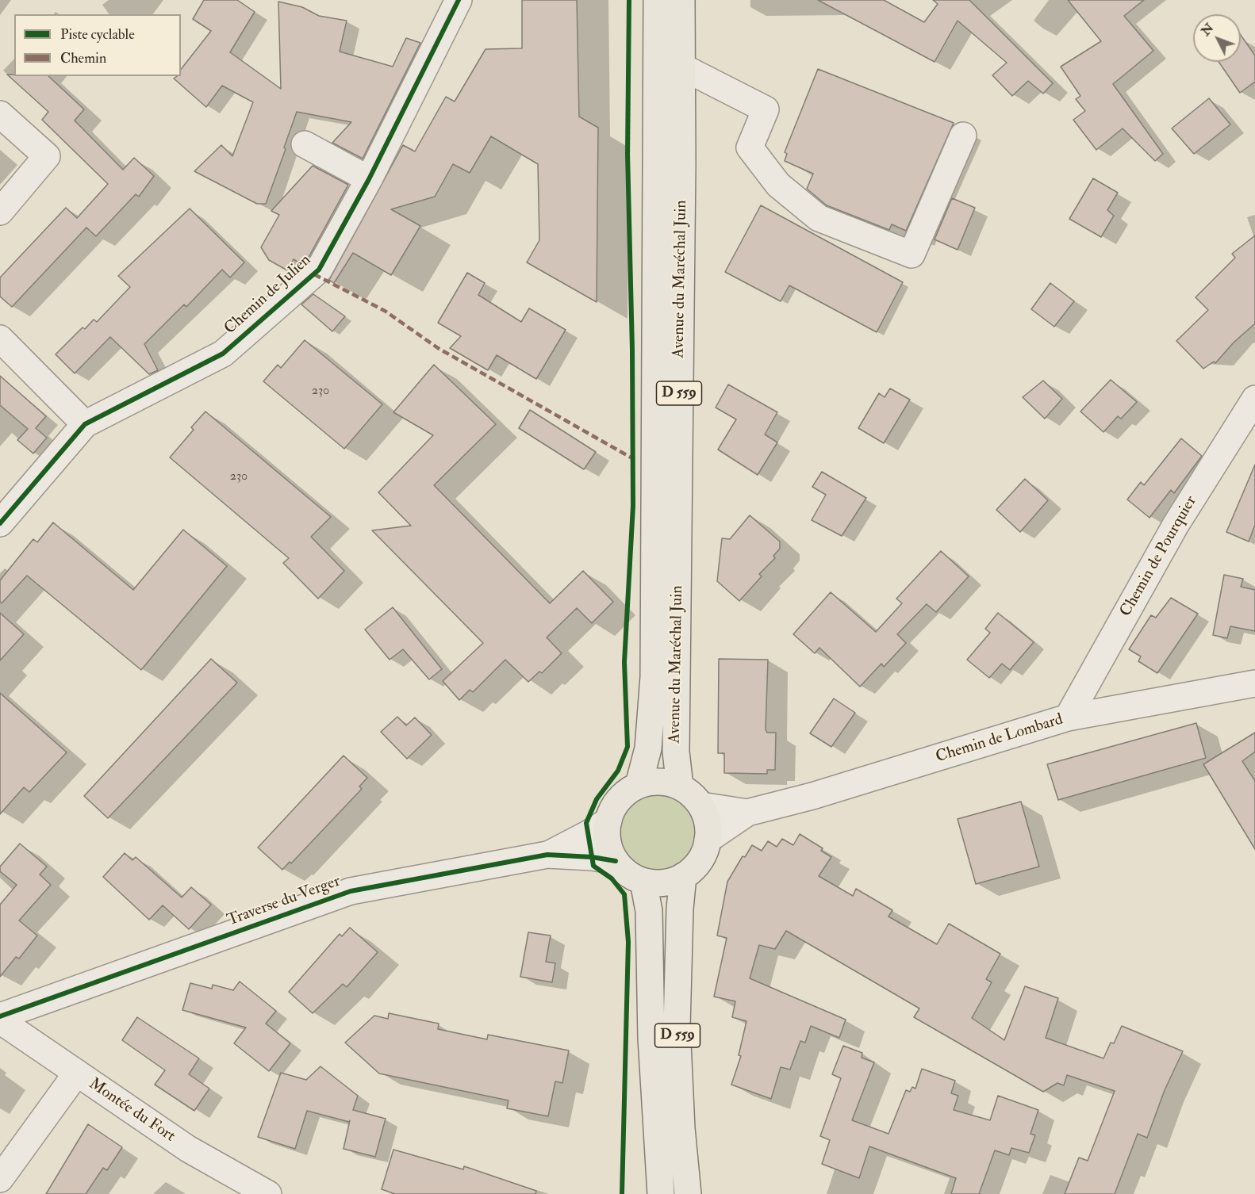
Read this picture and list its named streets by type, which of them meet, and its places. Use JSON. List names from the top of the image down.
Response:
{
  "streets": {
    "main road": ["Avenue du Maréchal Juin", "D 559"],
    "street": [
      "Chemin de Julien",
      "Chemin de Pourquier",
      "Chemin de Lombard",
      "Traverse du Verger",
      "Montée du Fort"
    ]
  },
  "crossings": [
    ["Avenue du Maréchal Juin", "D 559"],
    ["Avenue du Maréchal Juin", "Chemin de Lombard"],
    ["Avenue du Maréchal Juin", "Traverse du Verger"],
    ["D 559", "Chemin de Lombard"],
    ["D 559", "Traverse du Verger"],
    ["Chemin de Pourquier", "Chemin de Lombard"],
    ["Chemin de Lombard", "Traverse du Verger"],
    ["Traverse du Verger", "Montée du Fort"]
  ],
  "house_numbers": ["230", "230"],
  "legend": ["Piste cyclable", "Chemin"],
  "north": "top left"
}
